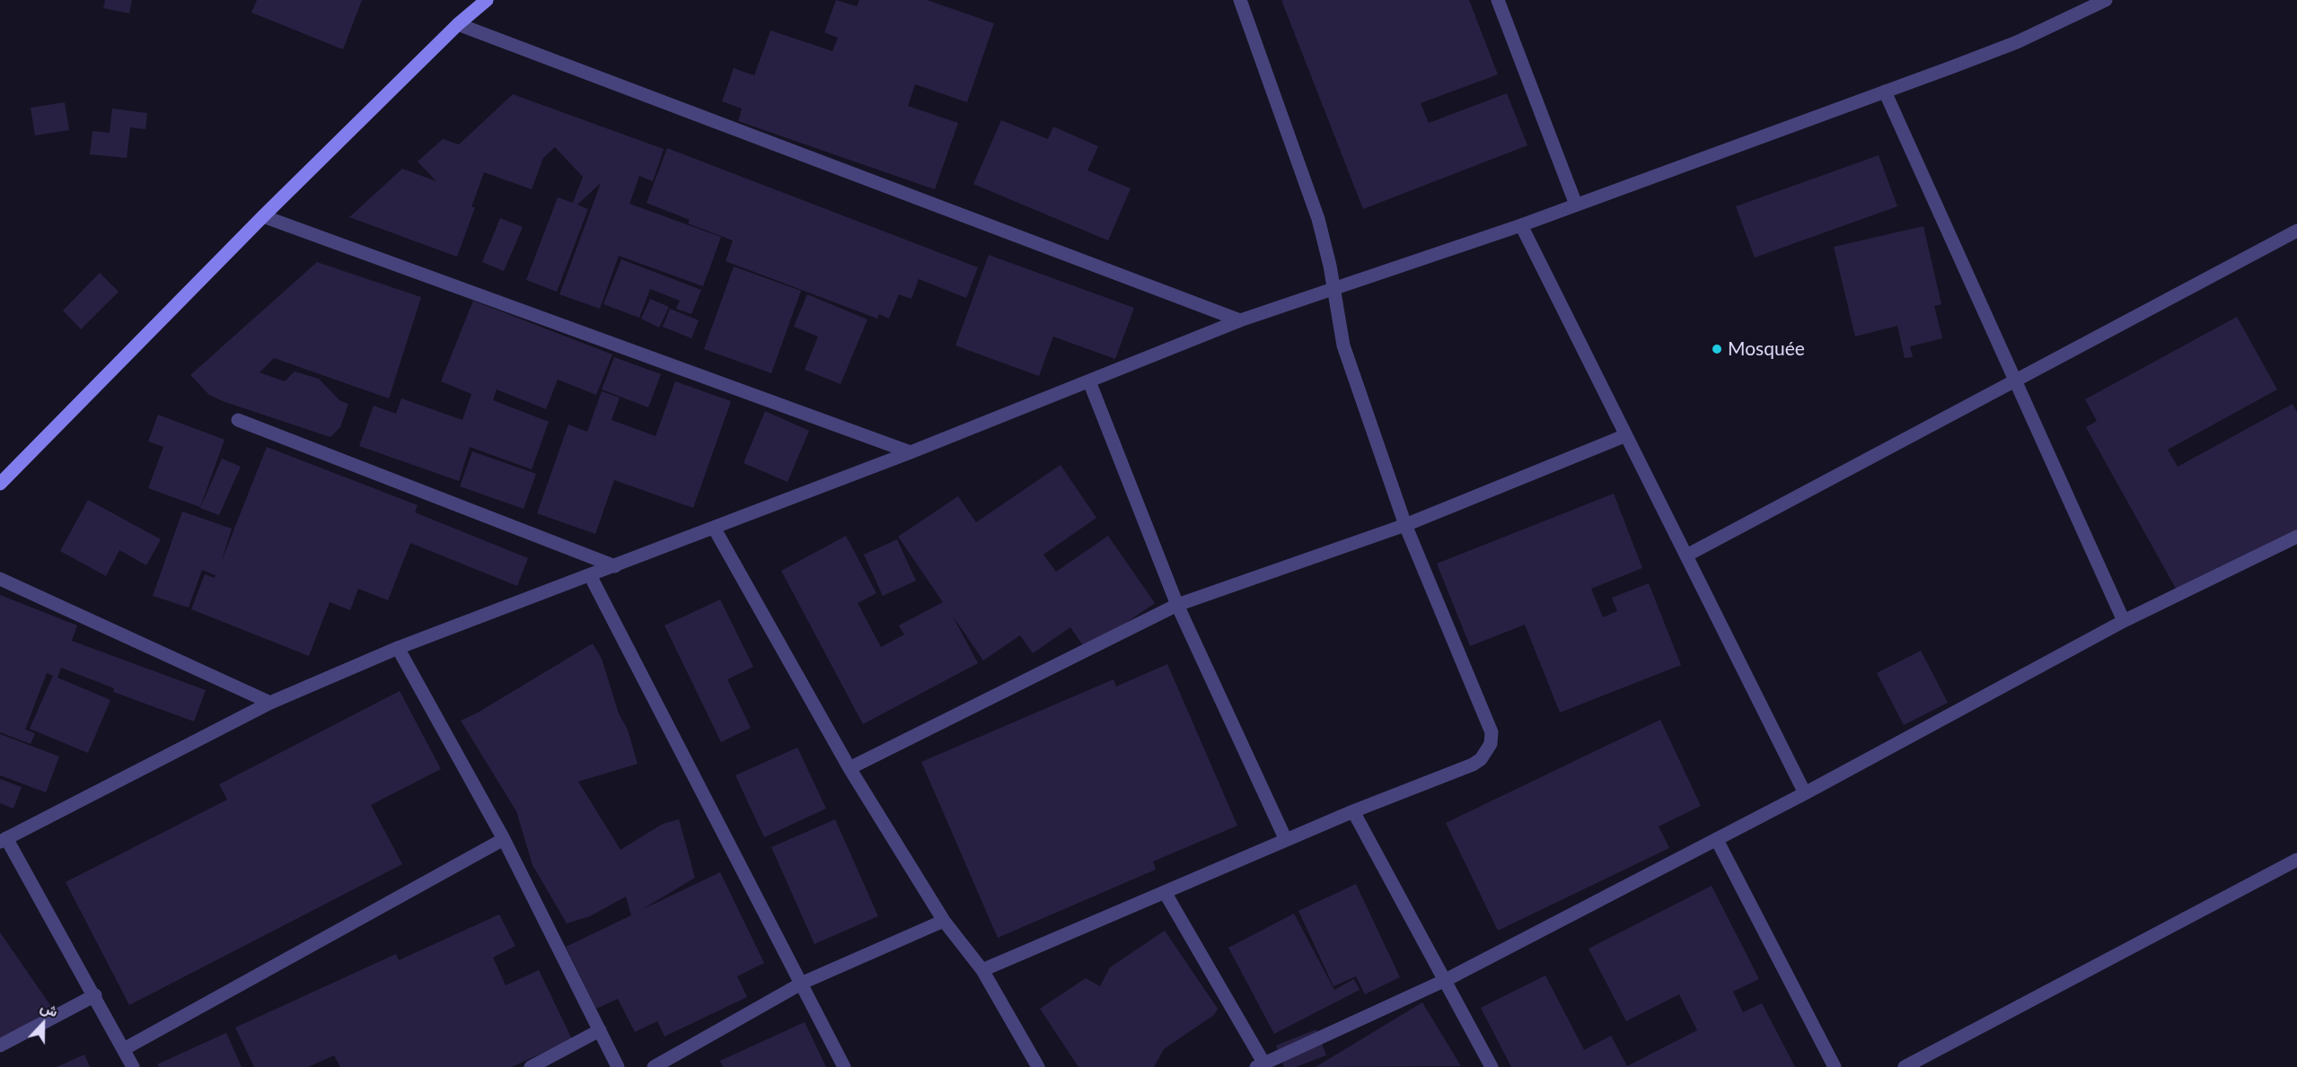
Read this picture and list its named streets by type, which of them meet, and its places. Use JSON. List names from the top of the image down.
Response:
{
  "places": ["Mosquée"],
  "north": "top"
}
